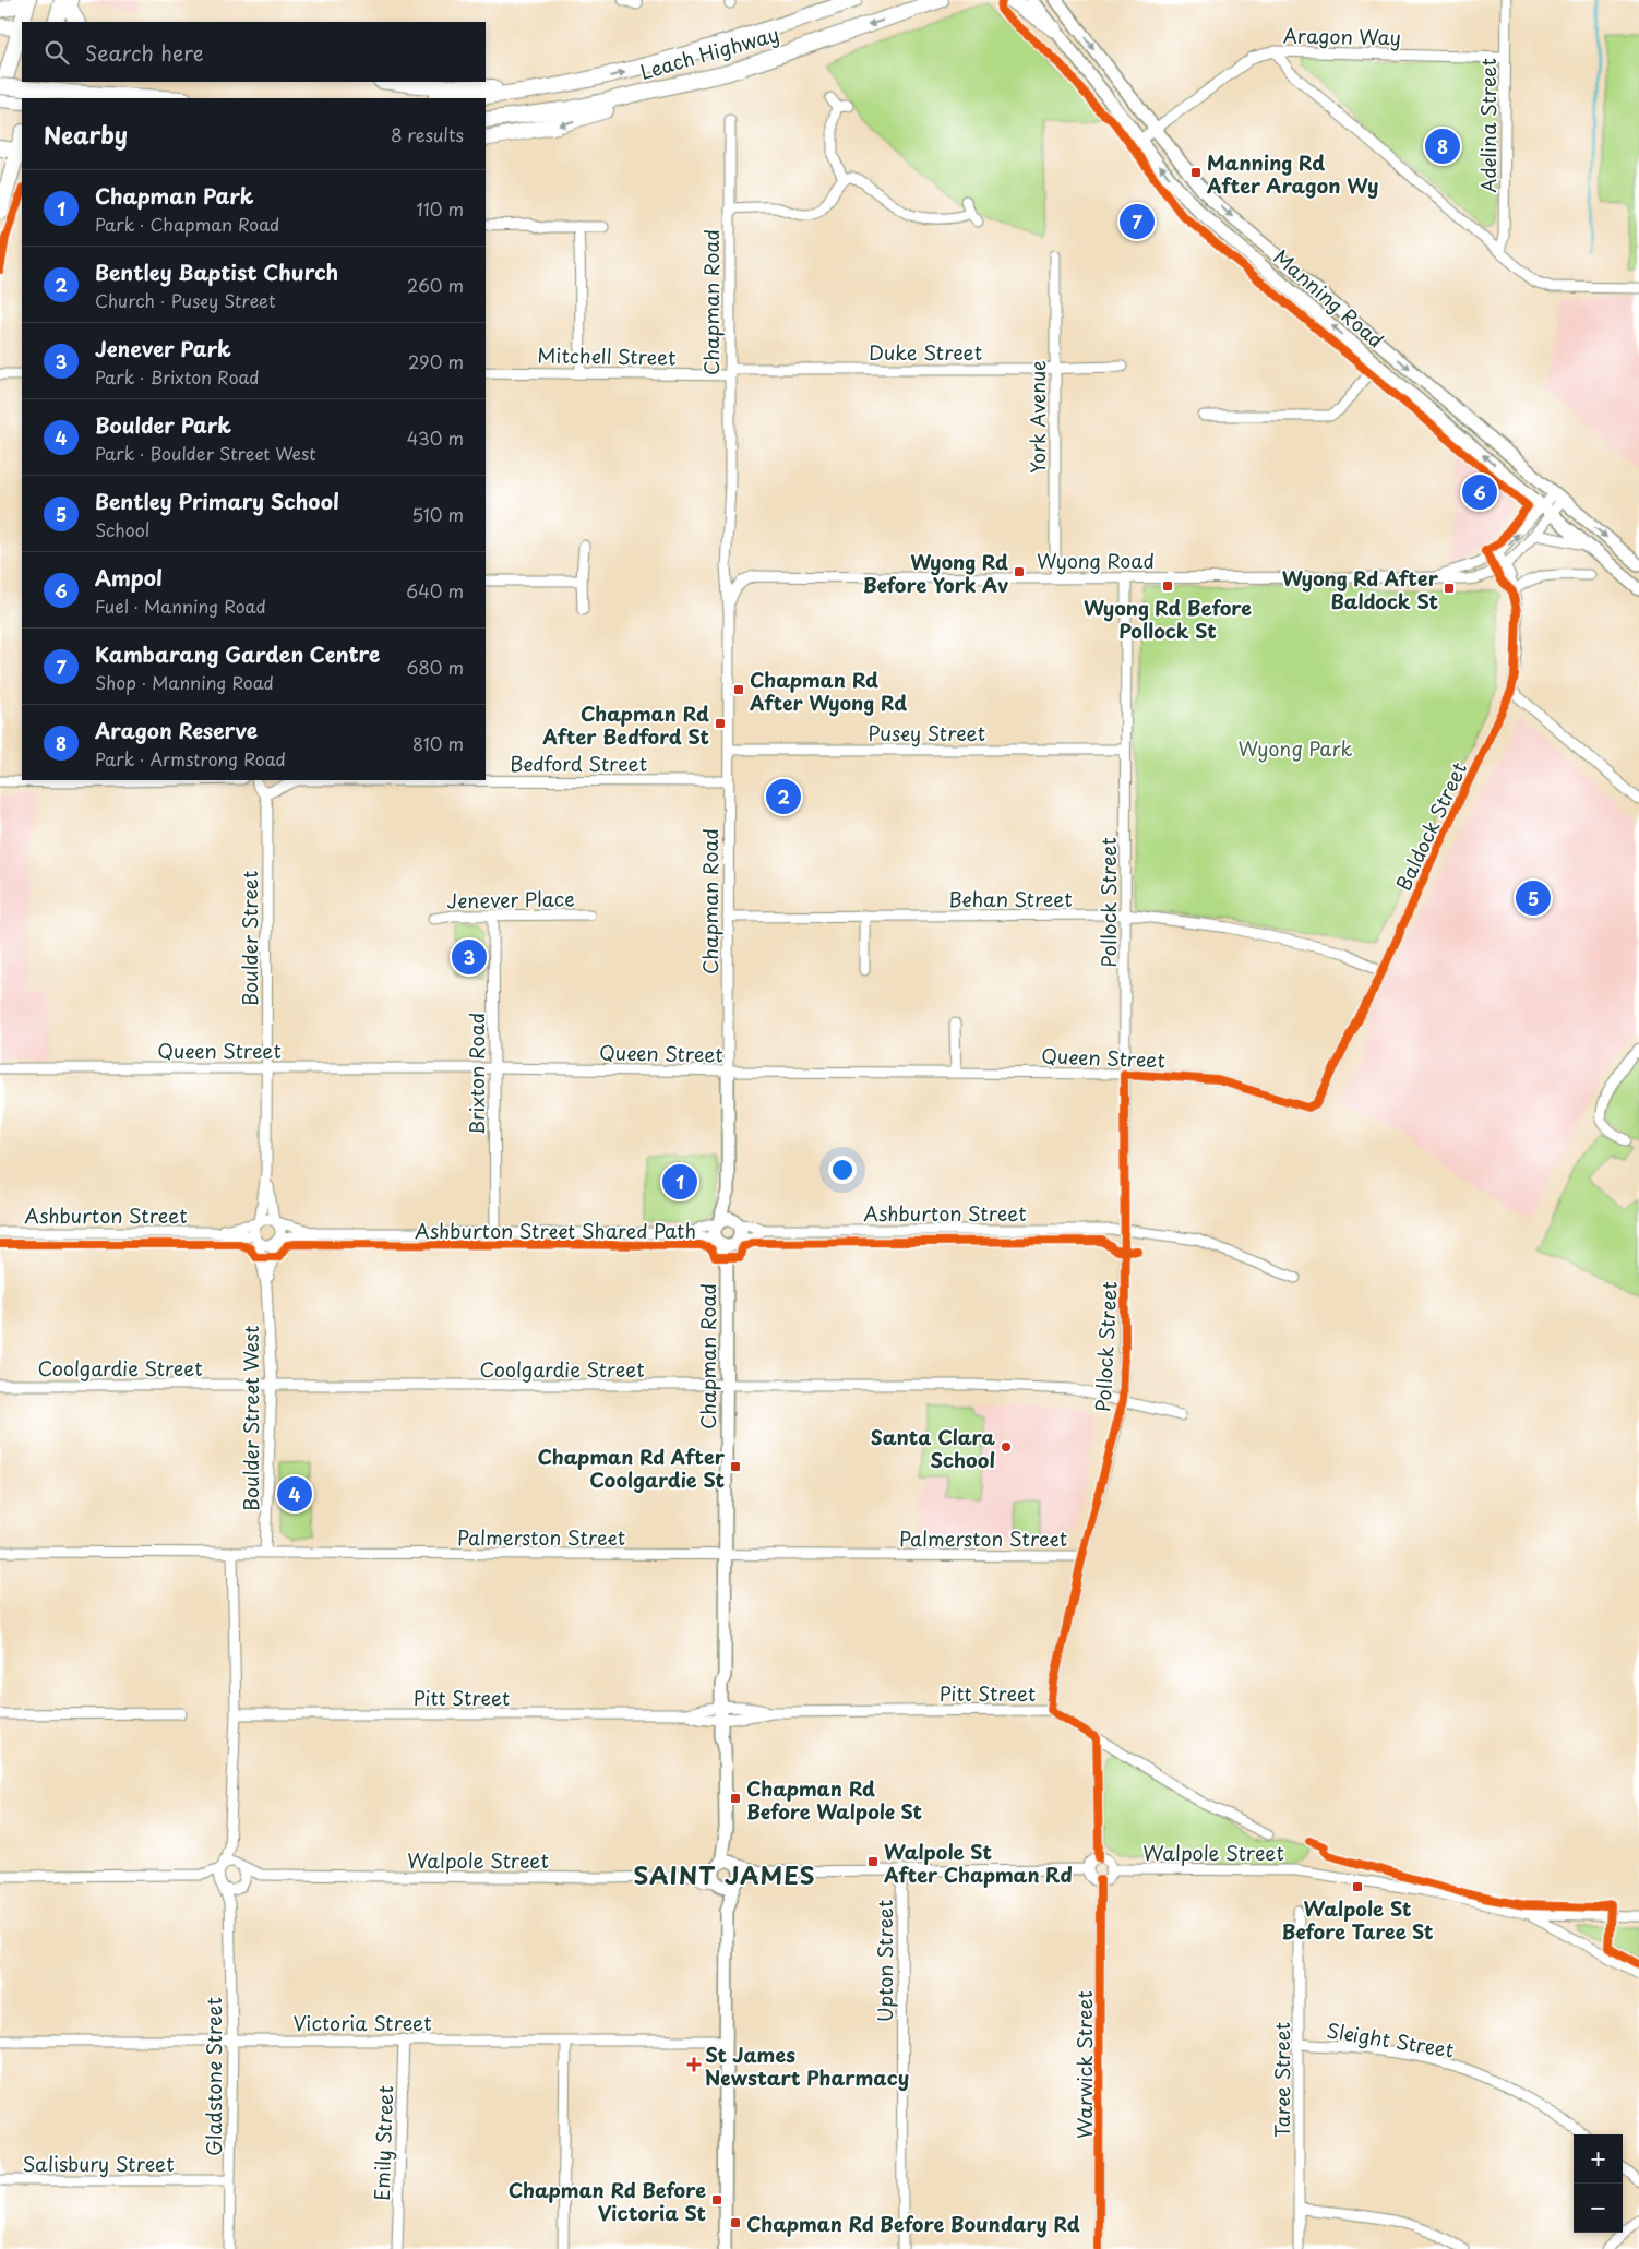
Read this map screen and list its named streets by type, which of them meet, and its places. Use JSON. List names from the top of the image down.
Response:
{
  "streets": {
    "highway": ["Leach Highway"],
    "main road": ["Manning Road", "Chapman Road"],
    "street": [
      "Aragon Way",
      "Adelina Street",
      "Duke Street",
      "Mitchell Street",
      "York Avenue",
      "Wyong Road",
      "Pusey Street",
      "Bedford Street",
      "Baldock Street",
      "Behan Street",
      "Jenever Place",
      "Pollock Street",
      "Boulder Street",
      "Queen Street",
      "Brixton Road",
      "Ashburton Street",
      "Coolgardie Street",
      "Boulder Street West",
      "Palmerston Street",
      "Pitt Street",
      "Walpole Street",
      "Upton Street",
      "Victoria Street",
      "Sleight Street",
      "Warwick Street",
      "Gladstone Street",
      "Taree Street",
      "Emily Street",
      "Salisbury Street"
    ],
    "cycle path": ["Ashburton Street Shared Path"]
  },
  "crossings": [
    ["Aragon Way", "Adelina Street"],
    ["Aragon Way", "Manning Road"],
    ["Manning Road", "Wyong Road"],
    ["Chapman Road", "Duke Street"],
    ["Chapman Road", "Mitchell Street"],
    ["Chapman Road", "Wyong Road"],
    ["Chapman Road", "Pusey Street"],
    ["Chapman Road", "Bedford Street"],
    ["Chapman Road", "Behan Street"],
    ["Chapman Road", "Queen Street"],
    ["Chapman Road", "Ashburton Street"],
    ["Chapman Road", "Coolgardie Street"],
    ["Chapman Road", "Palmerston Street"],
    ["Chapman Road", "Pitt Street"],
    ["Chapman Road", "Walpole Street"],
    ["Duke Street", "Mitchell Street"],
    ["Duke Street", "York Avenue"],
    ["York Avenue", "Wyong Road"],
    ["Wyong Road", "Baldock Street"],
    ["Wyong Road", "Pollock Street"],
    ["Pusey Street", "Pollock Street"],
    ["Bedford Street", "Boulder Street"],
    ["Baldock Street", "Behan Street"],
    ["Baldock Street", "Queen Street"],
    ["Behan Street", "Pollock Street"],
    ["Jenever Place", "Brixton Road"],
    ["Pollock Street", "Queen Street"],
    ["Pollock Street", "Ashburton Street"],
    ["Pollock Street", "Coolgardie Street"],
    ["Pollock Street", "Palmerston Street"],
    ["Pollock Street", "Pitt Street"],
    ["Boulder Street", "Queen Street"],
    ["Queen Street", "Brixton Road"],
    ["Brixton Road", "Ashburton Street"],
    ["Ashburton Street", "Boulder Street West"],
    ["Coolgardie Street", "Boulder Street West"],
    ["Boulder Street West", "Palmerston Street"],
    ["Walpole Street", "Warwick Street"],
    ["Walpole Street", "Gladstone Street"],
    ["Victoria Street", "Gladstone Street"],
    ["Victoria Street", "Emily Street"],
    ["Sleight Street", "Taree Street"],
    ["Gladstone Street", "Salisbury Street"]
  ],
  "districts": ["SAINT JAMES"],
  "parks": ["Wyong Park"],
  "places": {
    "transit": [
      "Manning Rd After Aragon Wy",
      "Wyong Rd Before York Av",
      "Wyong Rd Before Pollock St",
      "Wyong Rd After Baldock St",
      "Chapman Rd After Wyong Rd",
      "Chapman Rd After Bedford St",
      "Chapman Rd After Coolgardie St",
      "Chapman Rd Before Walpole St",
      "Walpole St After Chapman Rd",
      "Walpole St Before Taree St",
      "Chapman Rd Before Victoria St",
      "Chapman Rd Before Boundary Rd"
    ],
    "other": ["Santa Clara School"],
    "health": ["St James Newstart Pharmacy"]
  },
  "page": {
    "search": "Search here",
    "heading": ["Nearby", "8 results"],
    "pins": [
      "8",
      "7",
      "6",
      "2",
      "5",
      "3",
      "1",
      "4"
    ],
    "list": [
      {
        "mark": "1",
        "name": "Chapman Park",
        "note": "Park · Chapman Road",
        "value": "110 m"
      },
      {
        "mark": "2",
        "name": "Bentley Baptist Church",
        "note": "Church · Pusey Street",
        "value": "260 m"
      },
      {
        "mark": "3",
        "name": "Jenever Park",
        "note": "Park · Brixton Road",
        "value": "290 m"
      },
      {
        "mark": "4",
        "name": "Boulder Park",
        "note": "Park · Boulder Street West",
        "value": "430 m"
      },
      {
        "mark": "5",
        "name": "Bentley Primary School",
        "note": "School",
        "value": "510 m"
      },
      {
        "mark": "6",
        "name": "Ampol",
        "note": "Fuel · Manning Road",
        "value": "640 m"
      },
      {
        "mark": "7",
        "name": "Kambarang Garden Centre",
        "note": "Shop · Manning Road",
        "value": "680 m"
      },
      {
        "mark": "8",
        "name": "Aragon Reserve",
        "note": "Park · Armstrong Road",
        "value": "810 m"
      }
    ],
    "map_buttons": ["+", "−"]
  }
}
